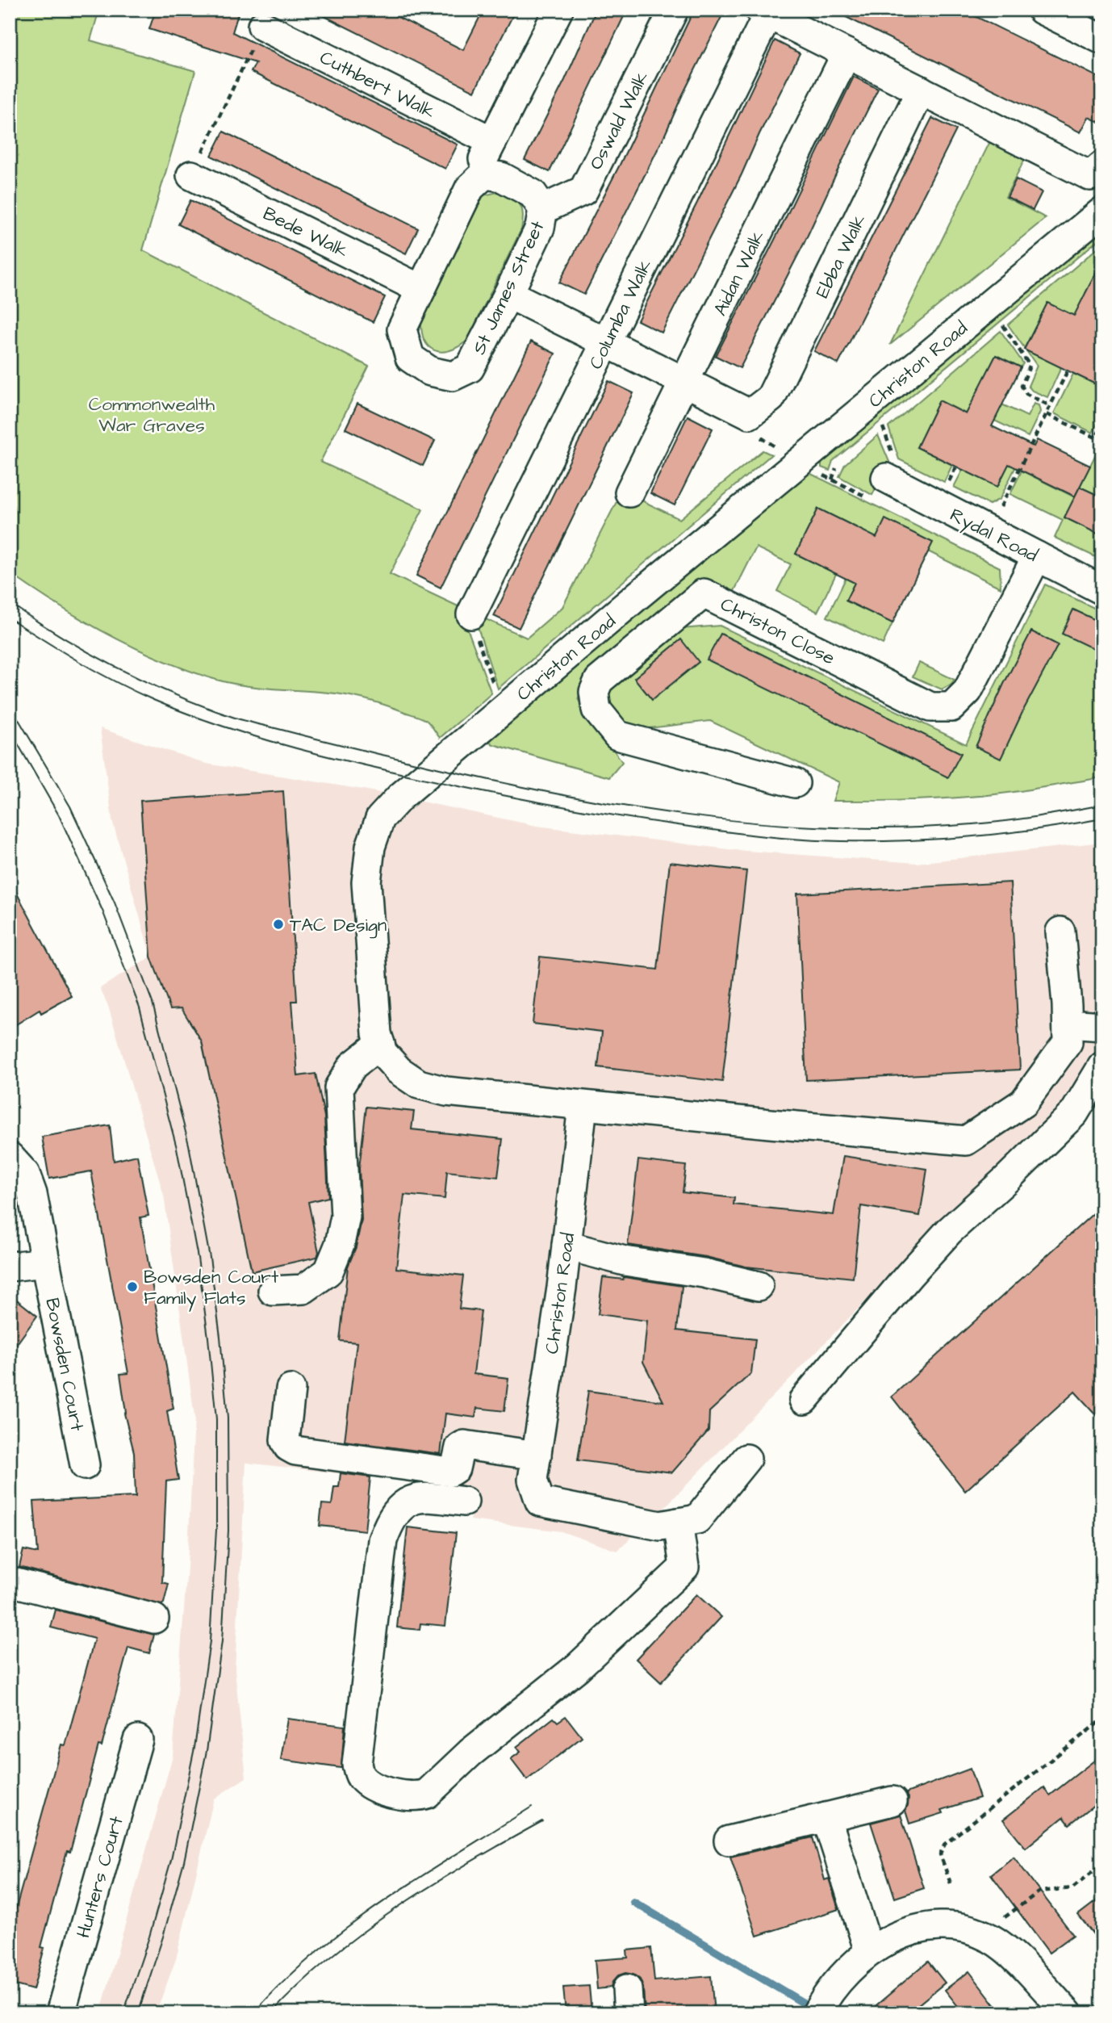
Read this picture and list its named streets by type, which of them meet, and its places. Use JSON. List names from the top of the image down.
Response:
{
  "streets": {
    "street": [
      "Cuthbert Walk",
      "Oswald Walk",
      "Bede Walk",
      "Ebba Walk",
      "Aidan Walk",
      "St James Street",
      "Columba Walk",
      "Christon Road",
      "Rydal Road",
      "Christon Close",
      "Bowsden Court",
      "Hunters Court"
    ]
  },
  "crossings": [
    ["Oswald Walk", "St James Street"],
    ["Bede Walk", "St James Street"],
    ["Rydal Road", "Christon Close"]
  ],
  "parks": ["Commonwealth War Graves"],
  "places": ["TAC Design", "Bowsden Court Family Flats"]
}
